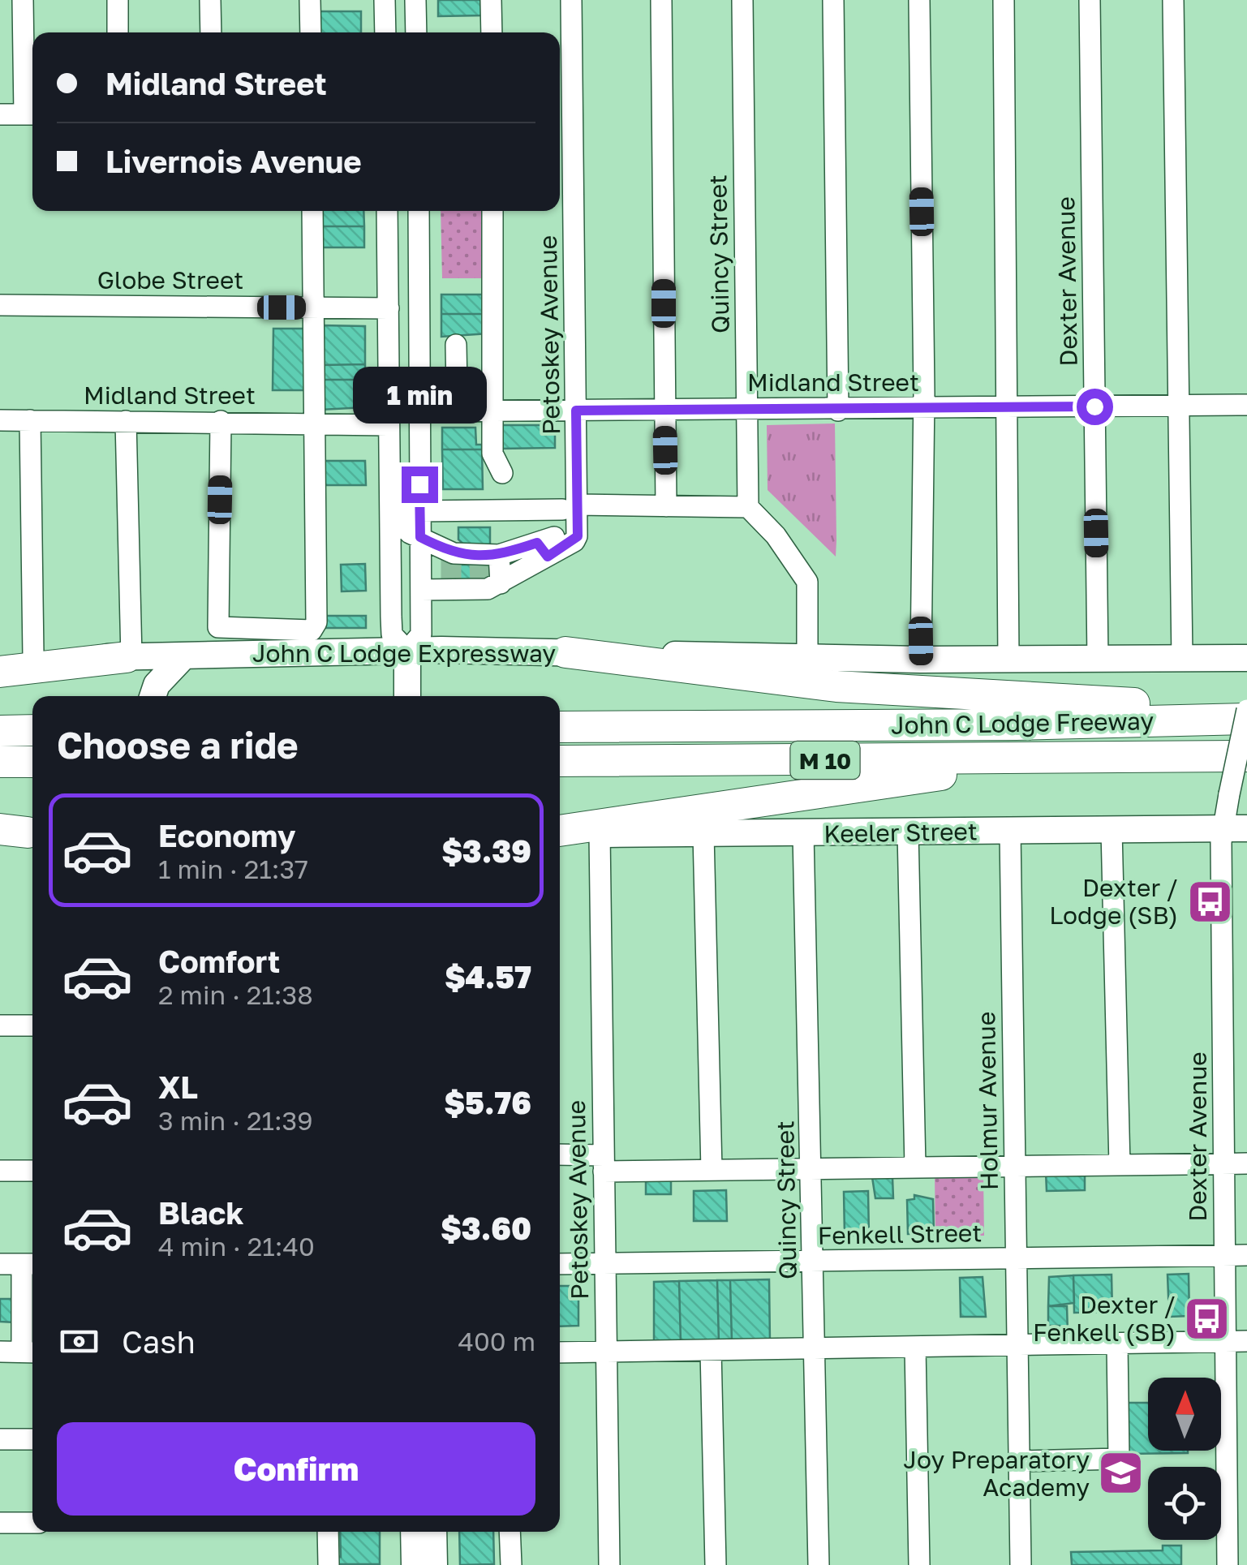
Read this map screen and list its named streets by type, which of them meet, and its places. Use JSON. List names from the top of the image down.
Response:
{
  "streets": {
    "highway": ["John C Lodge Freeway", "M 10"],
    "main road": ["John C Lodge Expressway", "Keeler Street"],
    "street": [
      "Quincy Street",
      "Globe Street",
      "Dexter Avenue",
      "Petoskey Avenue",
      "Midland Street",
      "Holmur Avenue",
      "Fenkell Street"
    ]
  },
  "crossings": [
    ["Quincy Street", "Midland Street"],
    ["Quincy Street", "Keeler Street"],
    ["Quincy Street", "Fenkell Street"],
    ["Dexter Avenue", "Midland Street"],
    ["Dexter Avenue", "John C Lodge Expressway"],
    ["Dexter Avenue", "John C Lodge Freeway"],
    ["Dexter Avenue", "Keeler Street"],
    ["Dexter Avenue", "Fenkell Street"],
    ["Petoskey Avenue", "Midland Street"],
    ["Petoskey Avenue", "Keeler Street"],
    ["Petoskey Avenue", "Fenkell Street"],
    ["Keeler Street", "Holmur Avenue"],
    ["Holmur Avenue", "Fenkell Street"]
  ],
  "places": {
    "bus stop": ["Dexter / Lodge (SB)", "Dexter / Fenkell (SB)"],
    "school or university": ["Joy Preparatory Academy"]
  },
  "north": "top",
  "page": {
    "banner": ["Midland Street", "Livernois Avenue"],
    "bubble": "1 min",
    "heading": "Choose a ride",
    "list": [
      {
        "name": "Economy",
        "note": "1 min · 21:37",
        "value": "$3.39"
      },
      {
        "name": "Comfort",
        "note": "2 min · 21:38",
        "value": "$4.57"
      },
      {
        "name": "XL",
        "note": "3 min · 21:39",
        "value": "$5.76"
      },
      {
        "name": "Black",
        "note": "4 min · 21:40",
        "value": "$3.60"
      }
    ],
    "pay": ["Cash", "400 m"],
    "buttons": "Confirm"
  }
}
